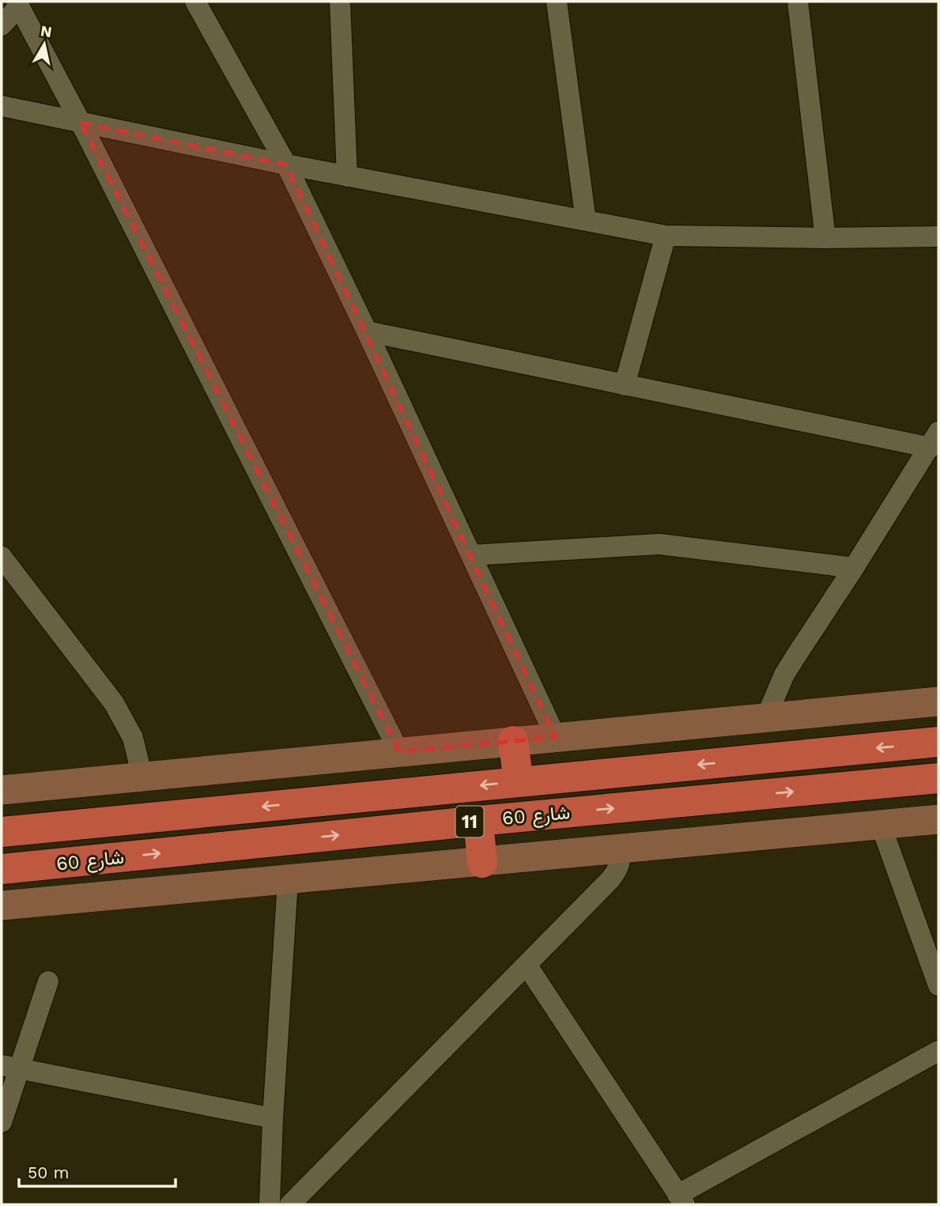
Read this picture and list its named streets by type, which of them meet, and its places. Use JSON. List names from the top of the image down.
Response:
{
  "streets": {
    "highway": ["شارع 60", "11"]
  },
  "scale_bar": "50 m",
  "north": "top"
}
